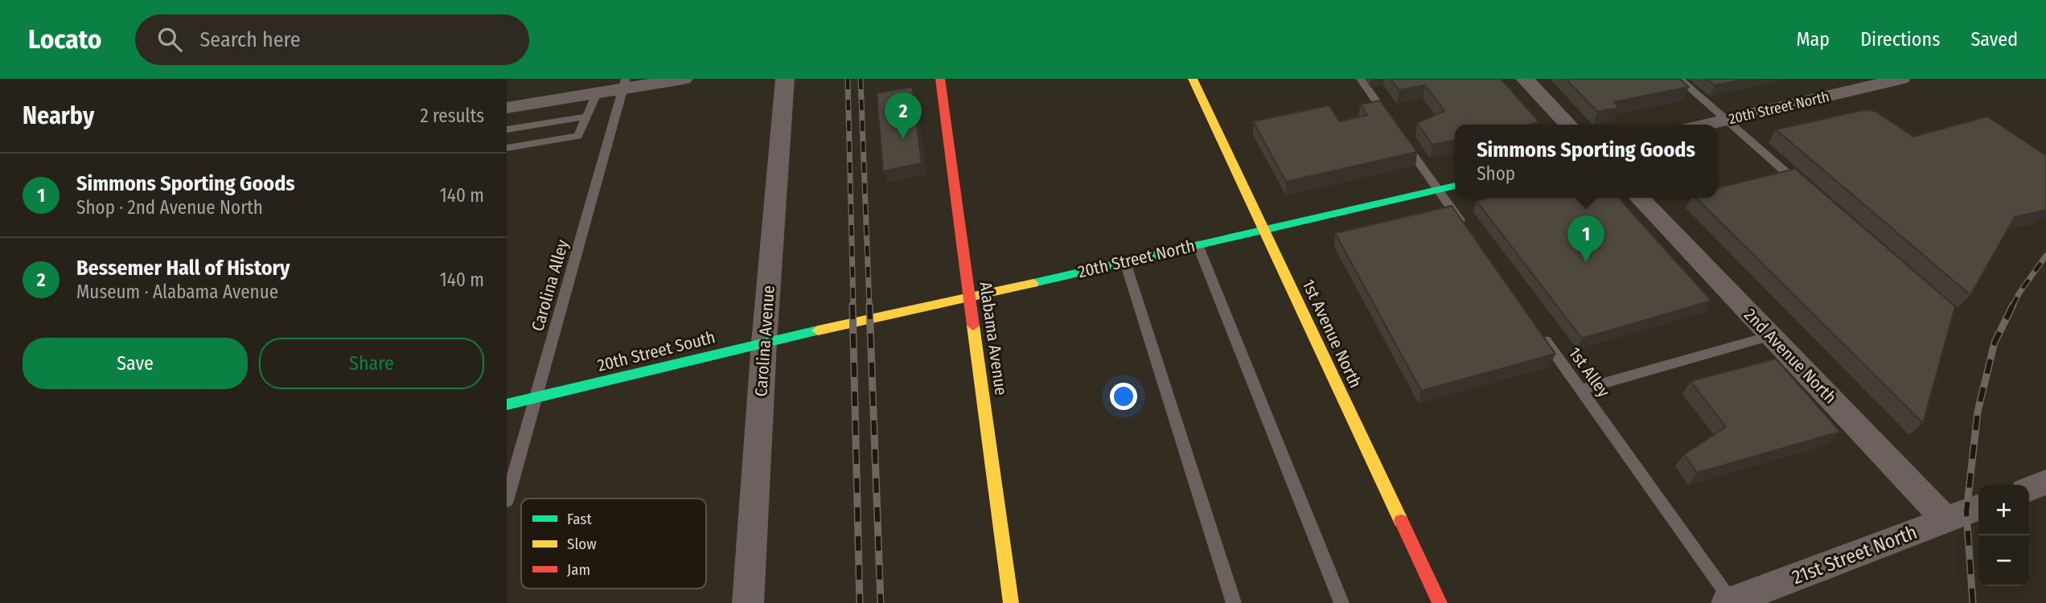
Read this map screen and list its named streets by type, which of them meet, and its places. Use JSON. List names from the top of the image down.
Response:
{
  "streets": {
    "street": [
      "20th Street North",
      "1st Avenue North",
      "Alabama Avenue",
      "Carolina Avenue",
      "20th Street South",
      "2nd Avenue North",
      "21st Street North"
    ],
    "lane": ["Carolina Alley", "1st Alley"]
  },
  "crossings": [
    ["20th Street North", "1st Avenue North"],
    ["20th Street North", "Alabama Avenue"],
    ["20th Street North", "20th Street South"],
    ["Carolina Alley", "20th Street South"],
    ["Carolina Avenue", "20th Street South"],
    ["2nd Avenue North", "21st Street North"],
    ["1st Alley", "21st Street North"]
  ],
  "legend": ["Fast", "Slow", "Jam"],
  "page": {
    "header": "Locato",
    "search": "Search here",
    "nav": ["Map", "Directions", "Saved"],
    "heading": ["Nearby", "2 results"],
    "pins": ["2", "1"],
    "popup": ["Simmons Sporting Goods", "Shop"],
    "list": [
      {
        "mark": "1",
        "name": "Simmons Sporting Goods",
        "note": "Shop · 2nd Avenue North",
        "value": "140 m"
      },
      {
        "mark": "2",
        "name": "Bessemer Hall of History",
        "note": "Museum · Alabama Avenue",
        "value": "140 m"
      }
    ],
    "buttons": ["Save", "Share"],
    "map_buttons": ["+", "−"]
  }
}
